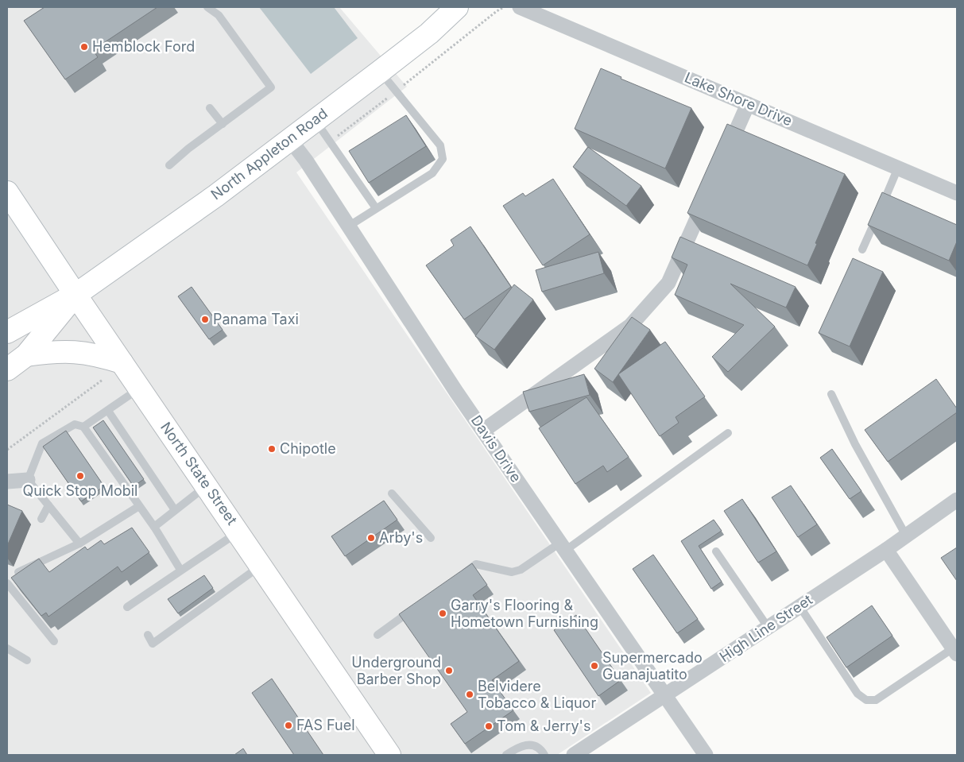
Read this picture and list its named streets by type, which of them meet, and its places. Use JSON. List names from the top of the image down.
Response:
{
  "streets": {
    "main road": ["North Appleton Road", "North State Street"],
    "street": ["Lake Shore Drive", "Davis Drive", "High Line Street"]
  },
  "crossings": [
    ["North Appleton Road", "Davis Drive"],
    ["North Appleton Road", "North State Street"],
    ["Davis Drive", "High Line Street"]
  ],
  "places": [
    "Hemblock Ford",
    "Panama Taxi",
    "Chipotle",
    "Quick Stop Mobil",
    "Arby's",
    "Garry's Flooring & Hometown Furnishing",
    "Supermercado Guanajuatito",
    "Underground Barber Shop",
    "Belvidere Tobacco & Liquor",
    "FAS Fuel",
    "Tom & Jerry's"
  ]
}
